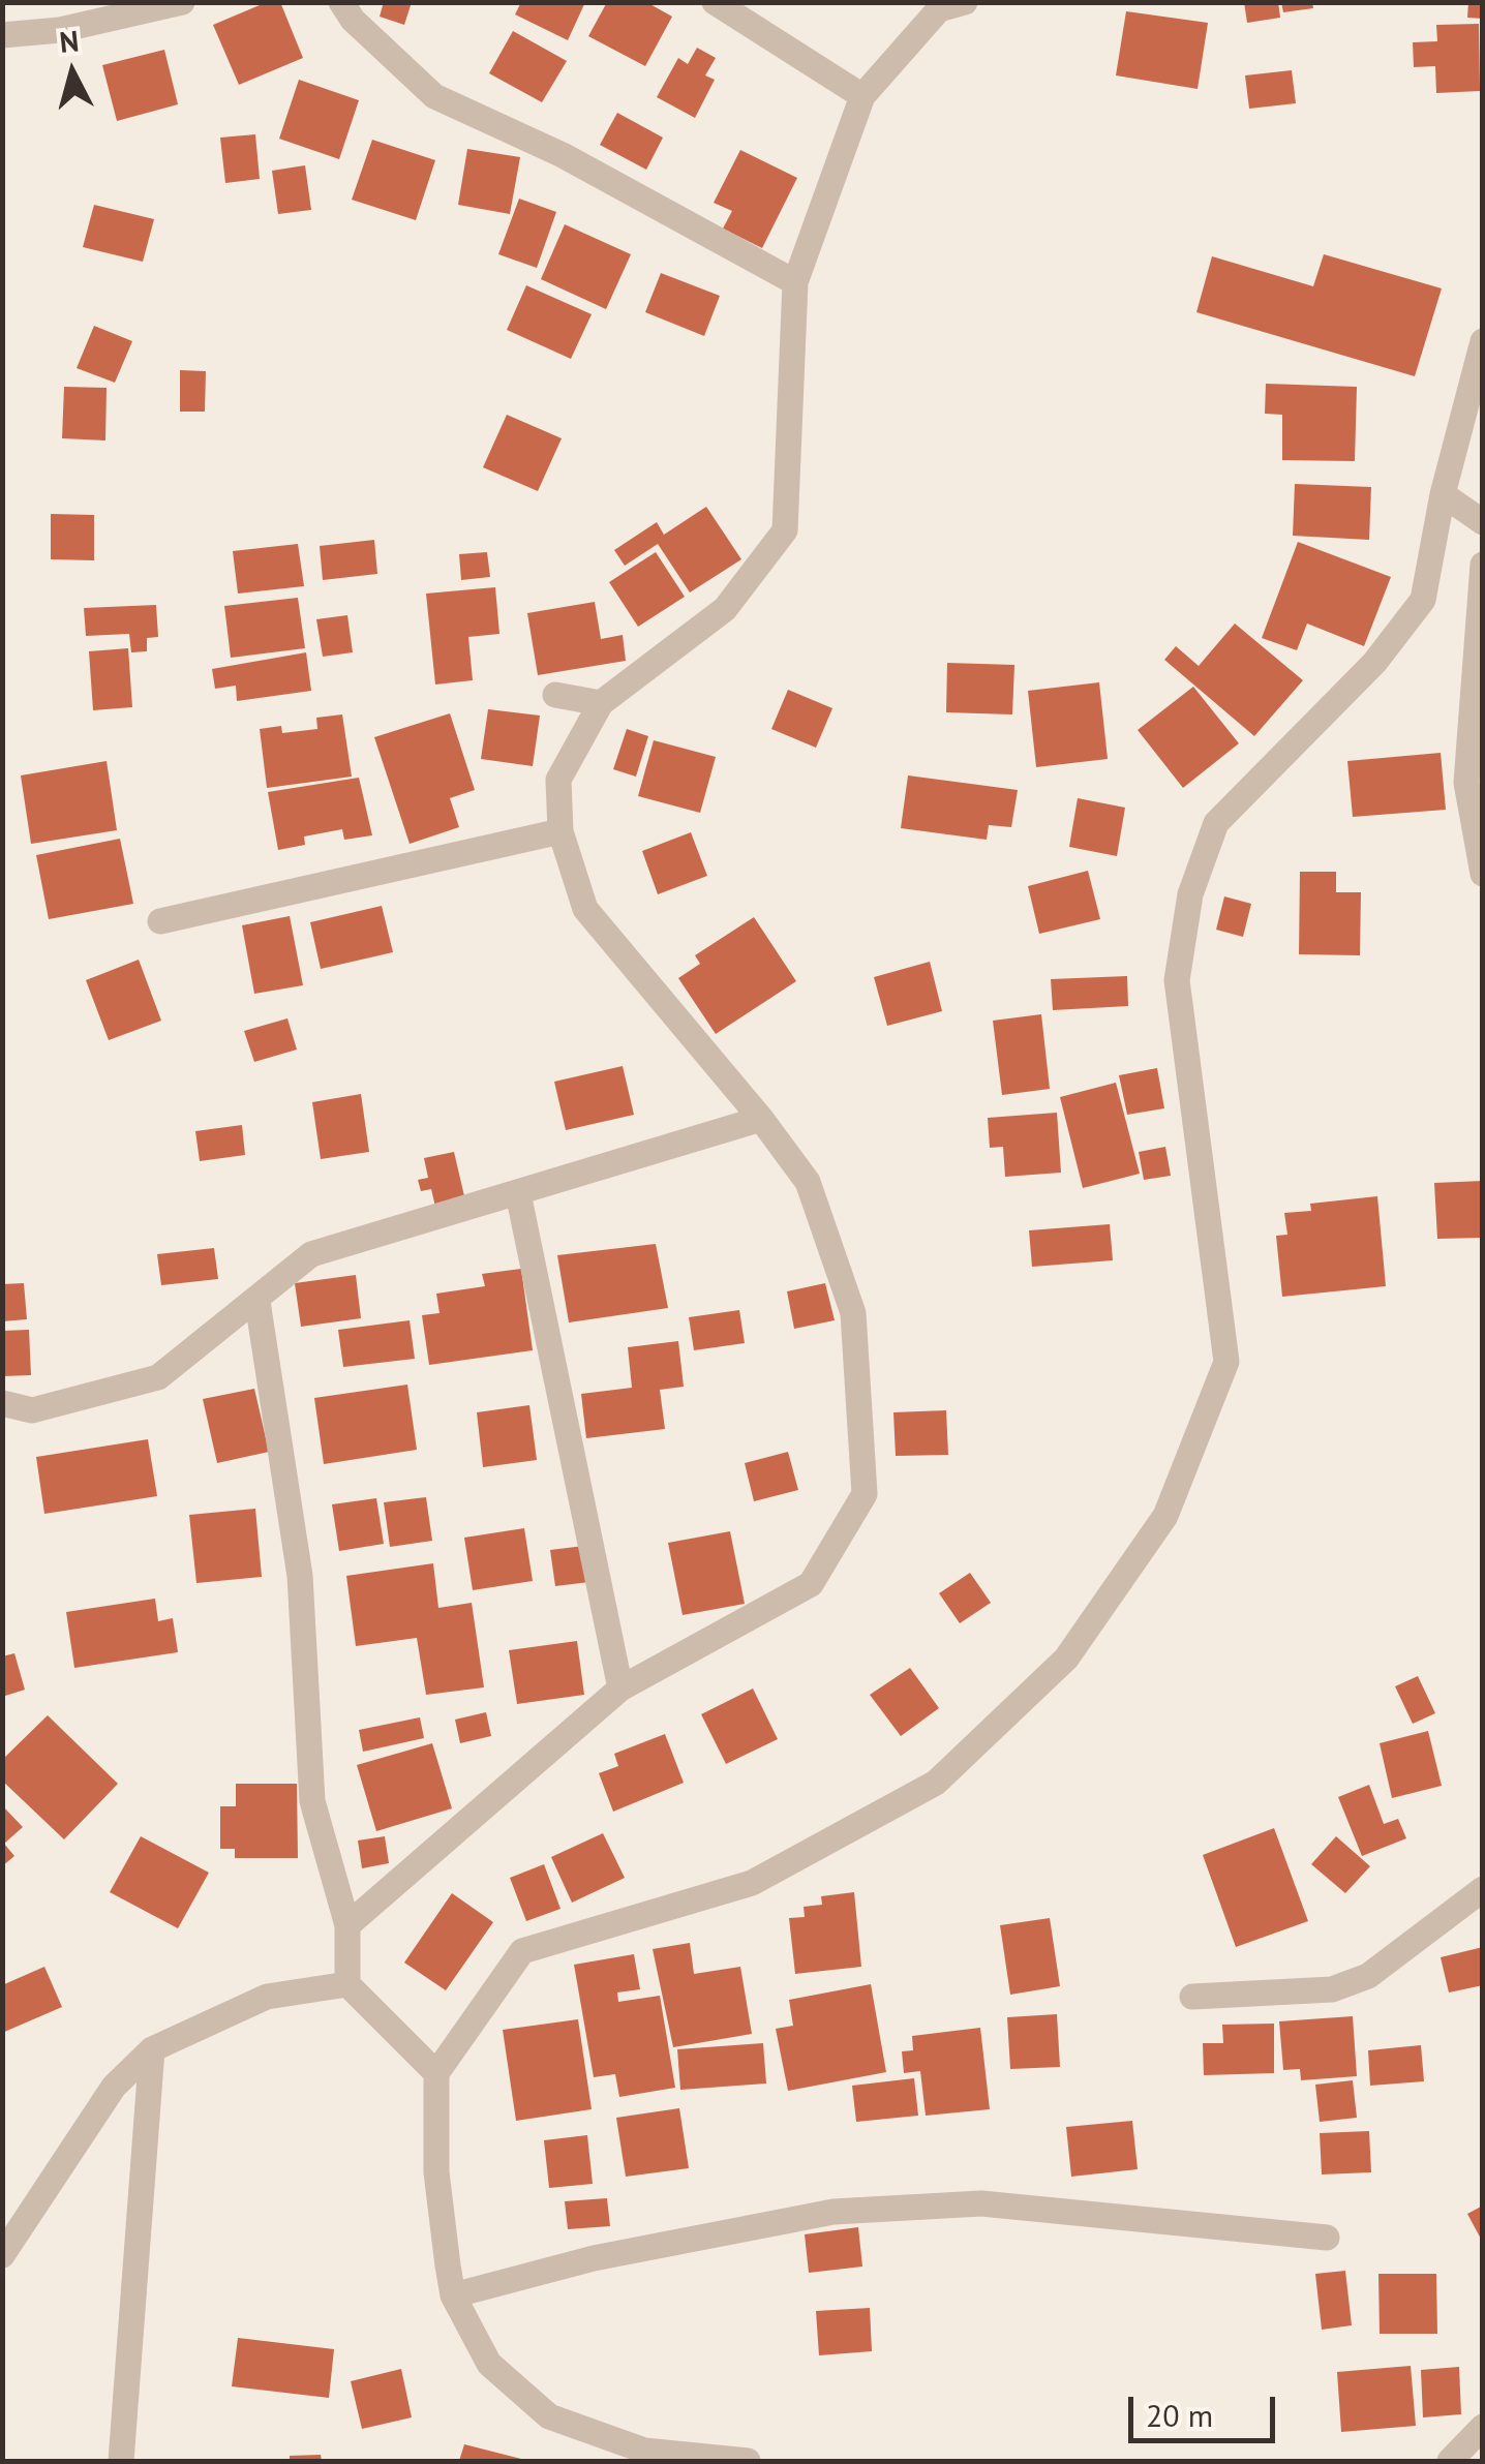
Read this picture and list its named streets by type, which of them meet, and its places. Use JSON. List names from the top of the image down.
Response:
{
  "scale_bar": "20 m",
  "north": "top"
}
